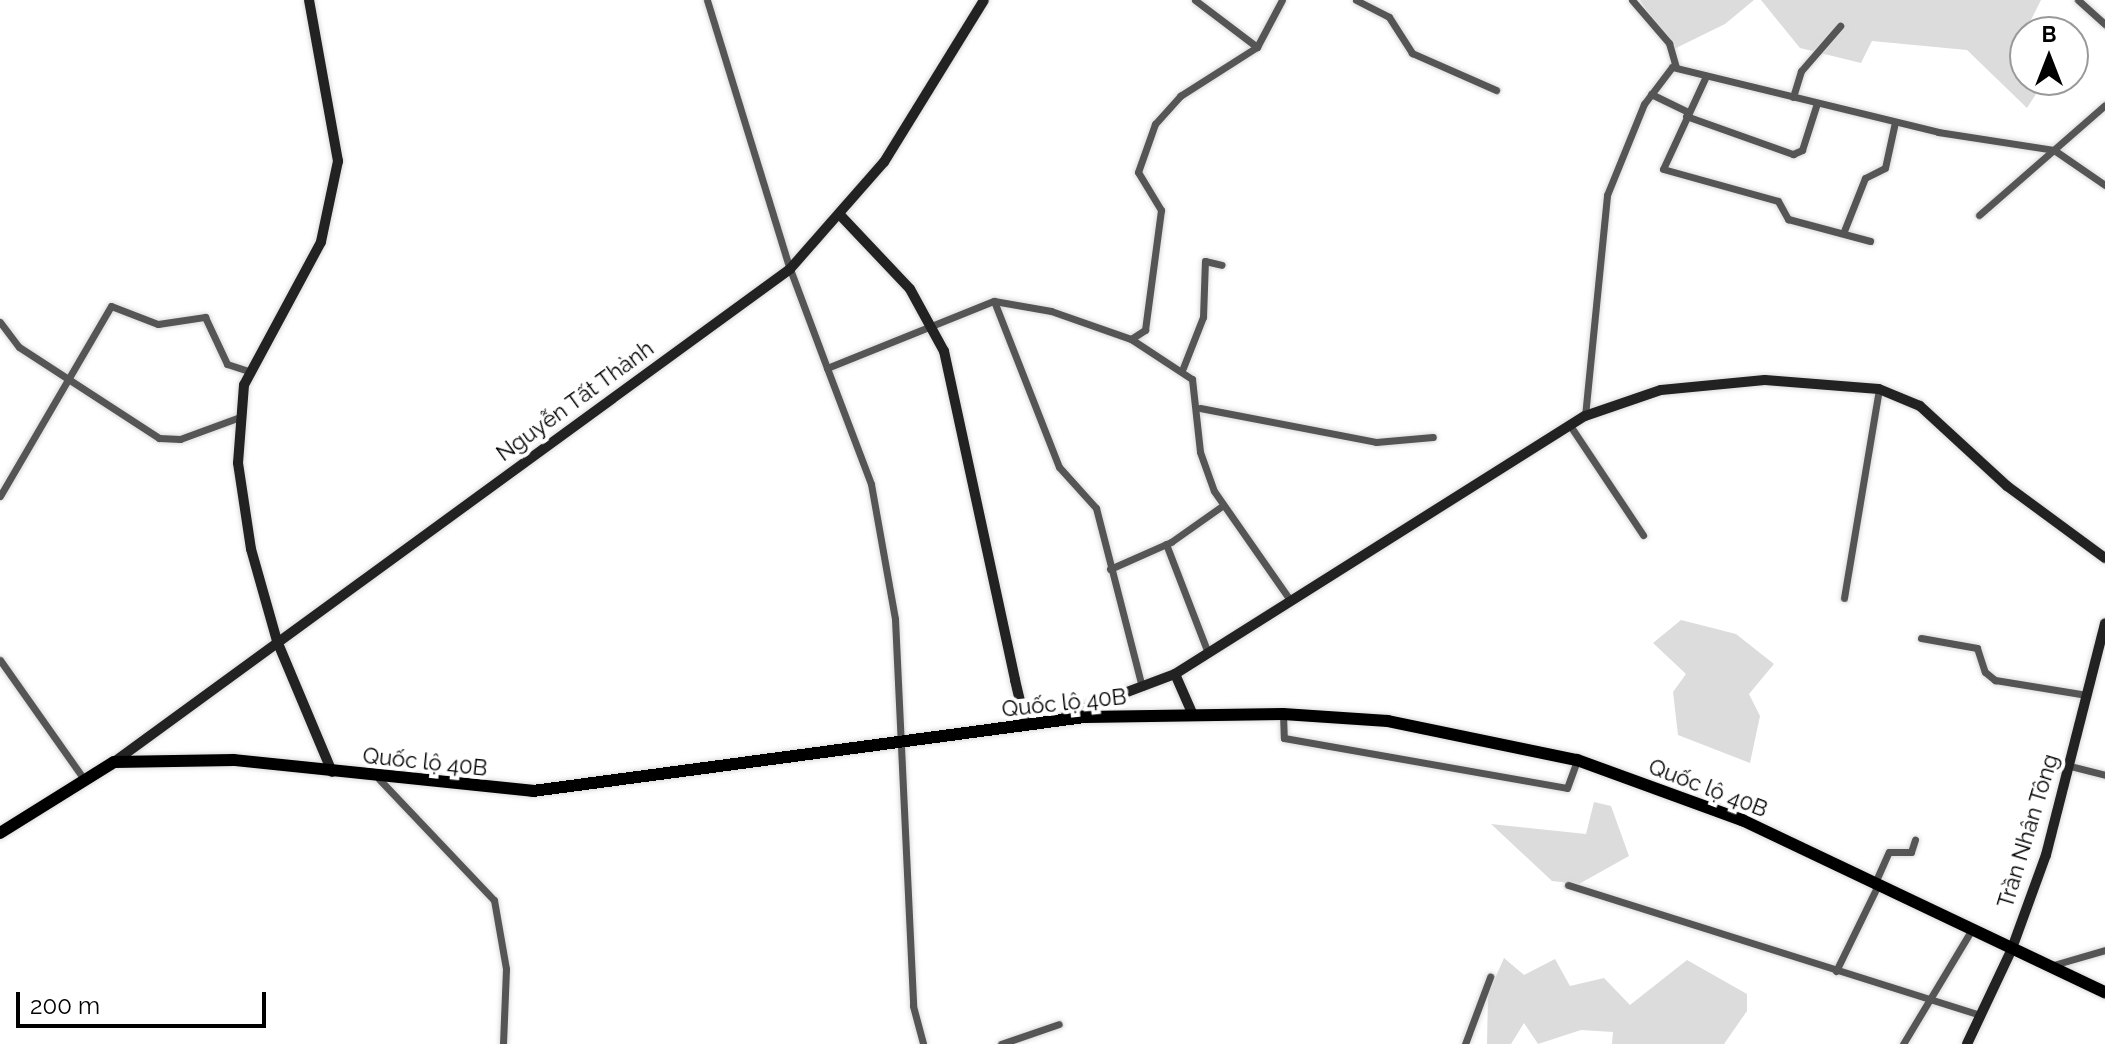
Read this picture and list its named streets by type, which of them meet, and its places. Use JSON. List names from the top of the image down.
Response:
{
  "streets": {
    "highway": ["Quốc lộ 40B"],
    "main road": ["Nguyễn Tất Thành", "Trần Nhân Tông"]
  },
  "crossings": [
    ["Nguyễn Tất Thành", "Quốc lộ 40B"],
    ["Quốc lộ 40B", "Trần Nhân Tông"]
  ],
  "scale_bar": "200 m",
  "north": "top"
}
